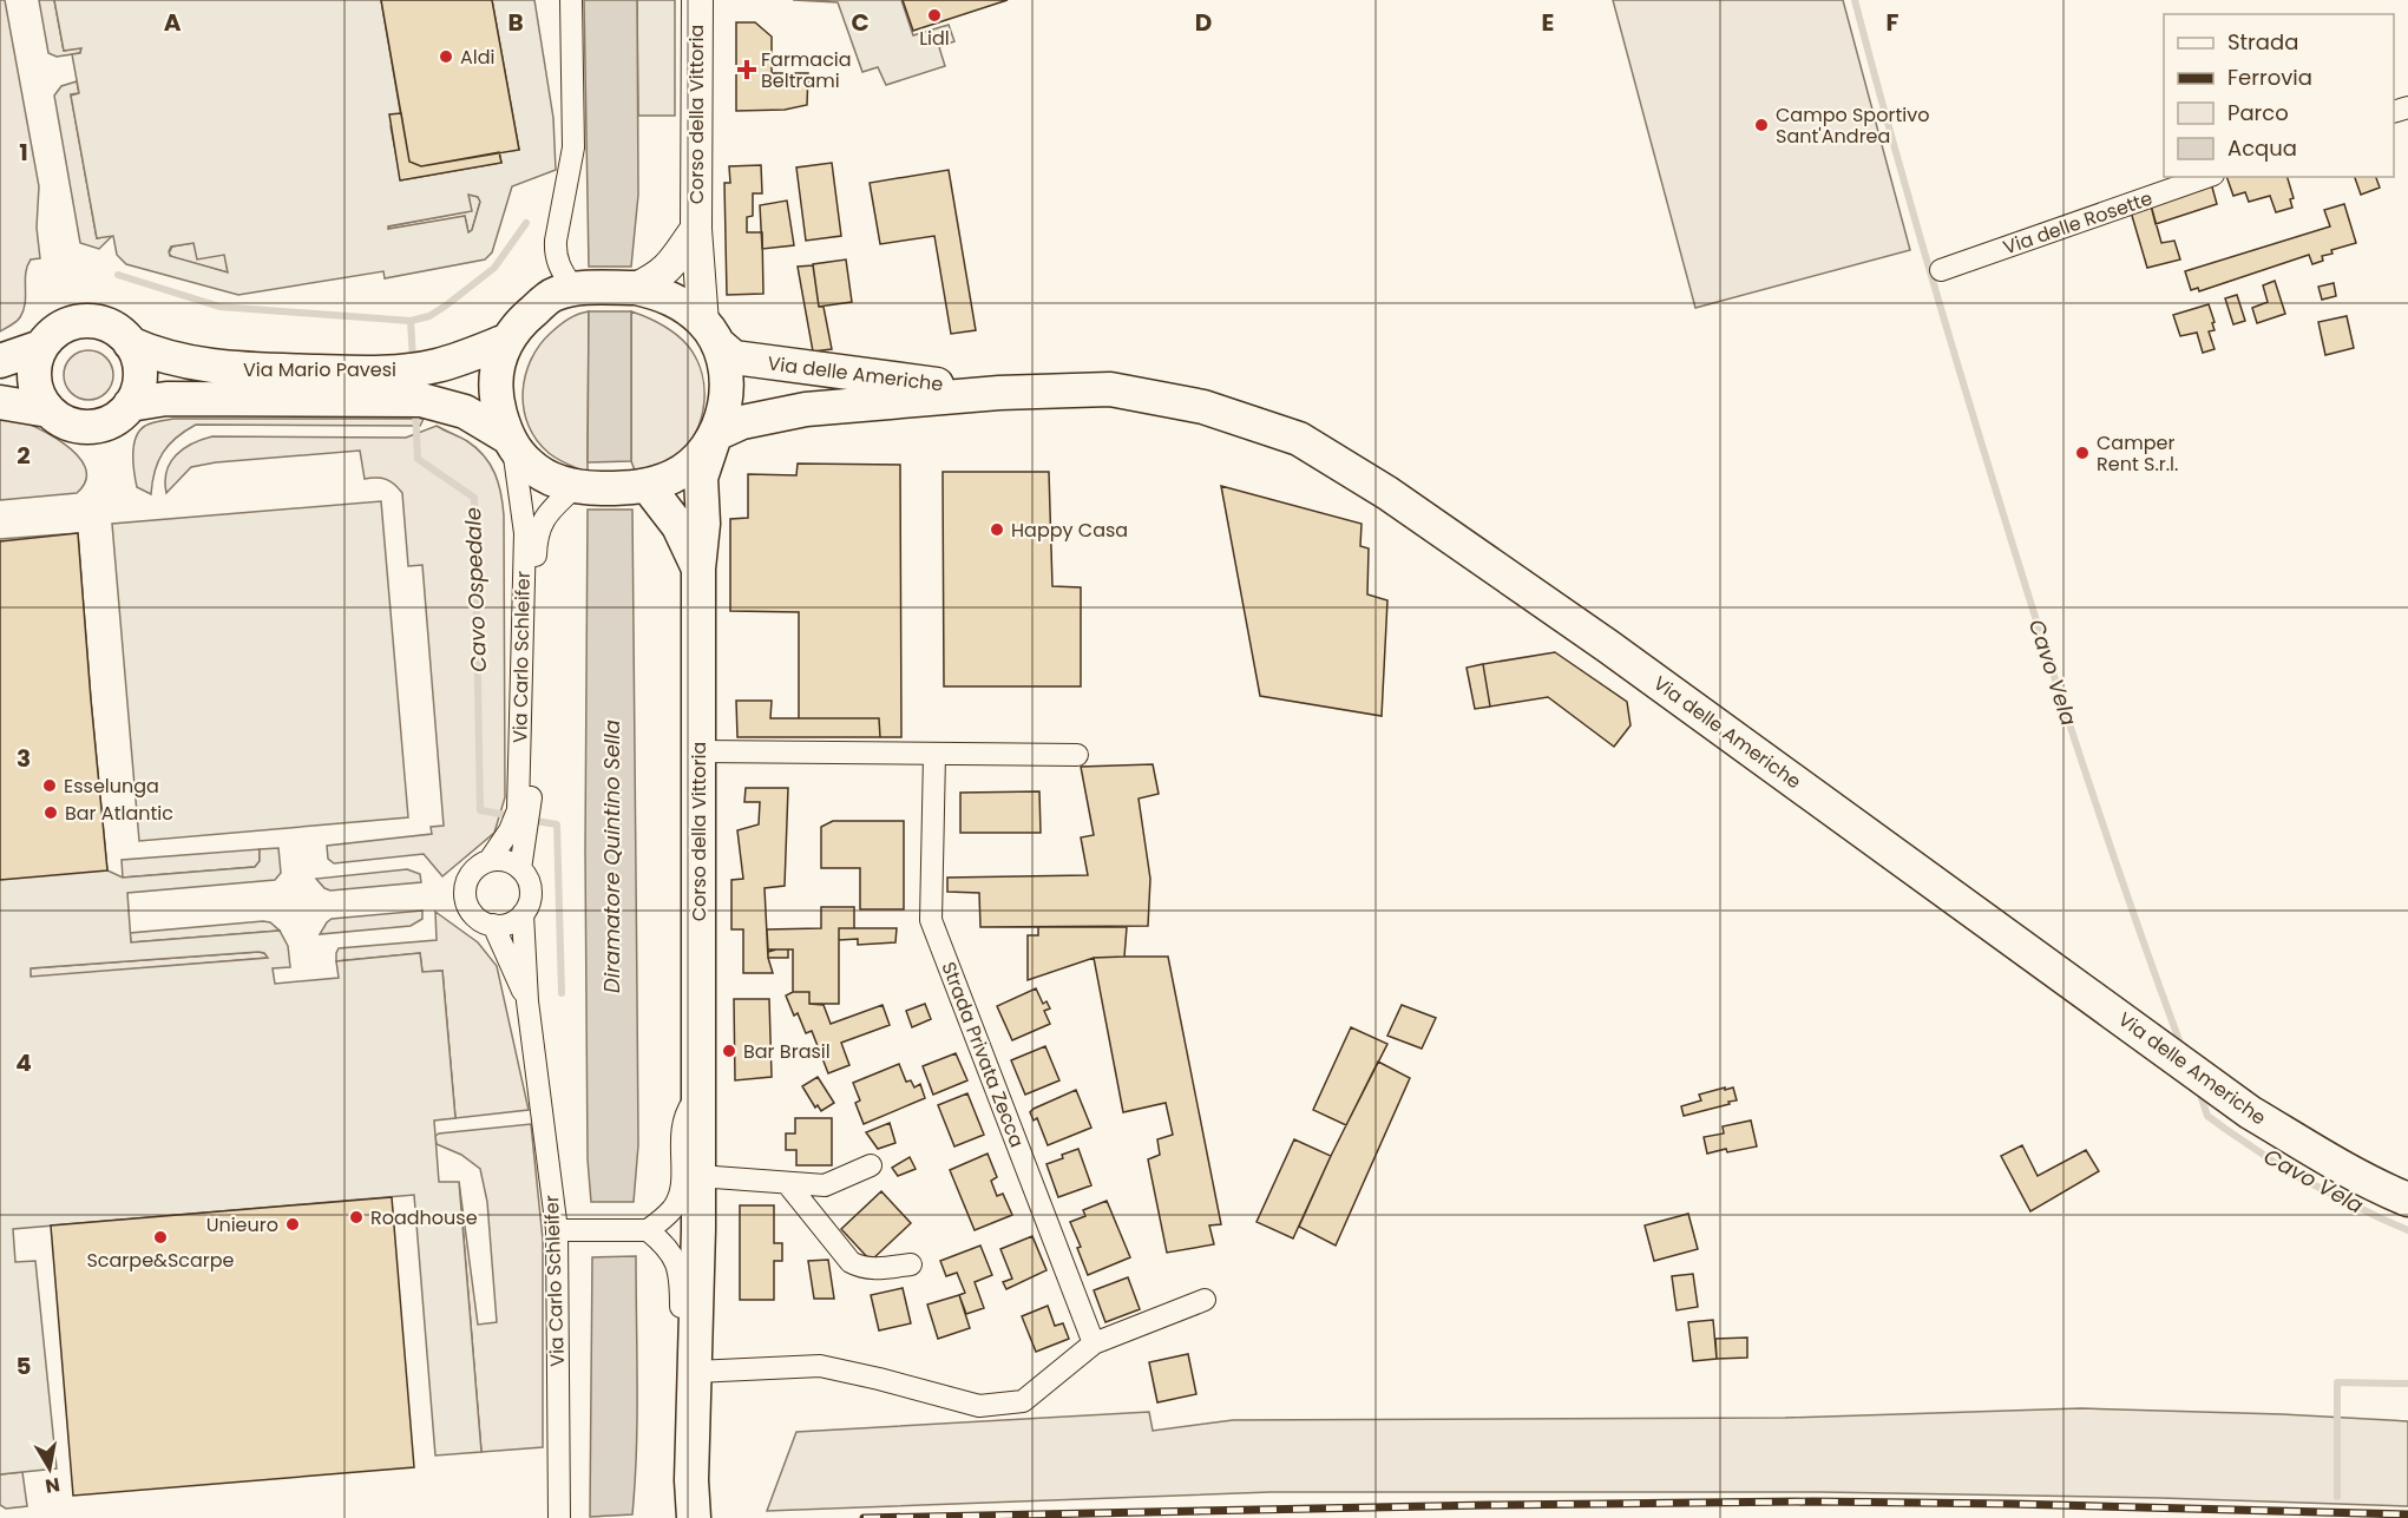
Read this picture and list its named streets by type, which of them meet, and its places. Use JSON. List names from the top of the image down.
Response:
{
  "streets": {
    "main road": ["Corso della Vittoria", "Via Mario Pavesi", "Via delle Americhe"],
    "street": ["Via delle Rosette", "Via Carlo Schleifer", "Strada Privata Zecca"]
  },
  "crossings": [
    ["Corso della Vittoria", "Via Mario Pavesi"],
    ["Corso della Vittoria", "Via delle Americhe"],
    ["Corso della Vittoria", "Via Carlo Schleifer"],
    ["Via Mario Pavesi", "Via delle Americhe"],
    ["Via Mario Pavesi", "Via Carlo Schleifer"],
    ["Via delle Americhe", "Via Carlo Schleifer"]
  ],
  "water": ["Cavo Ospedale", "Cavo Vela", "Diramatore Quintino Sella"],
  "places": {
    "other": [
      "Lidl",
      "Aldi",
      "Campo Sportivo Sant'Andrea",
      "Camper Rent S.r.l.",
      "Happy Casa",
      "Esselunga",
      "Bar Atlantic",
      "Bar Brasil",
      "Roadhouse",
      "Unieuro",
      "Scarpe&Scarpe"
    ],
    "health": ["Farmacia Beltrami"]
  },
  "legend": [
    "Strada",
    "Ferrovia",
    "Parco",
    "Acqua"
  ],
  "north": "bottom",
  "grid": {
    "columns": [
      "A",
      "B",
      "C",
      "D",
      "E",
      "F"
    ],
    "rows": [
      "1",
      "2",
      "3",
      "4",
      "5"
    ]
  }
}
